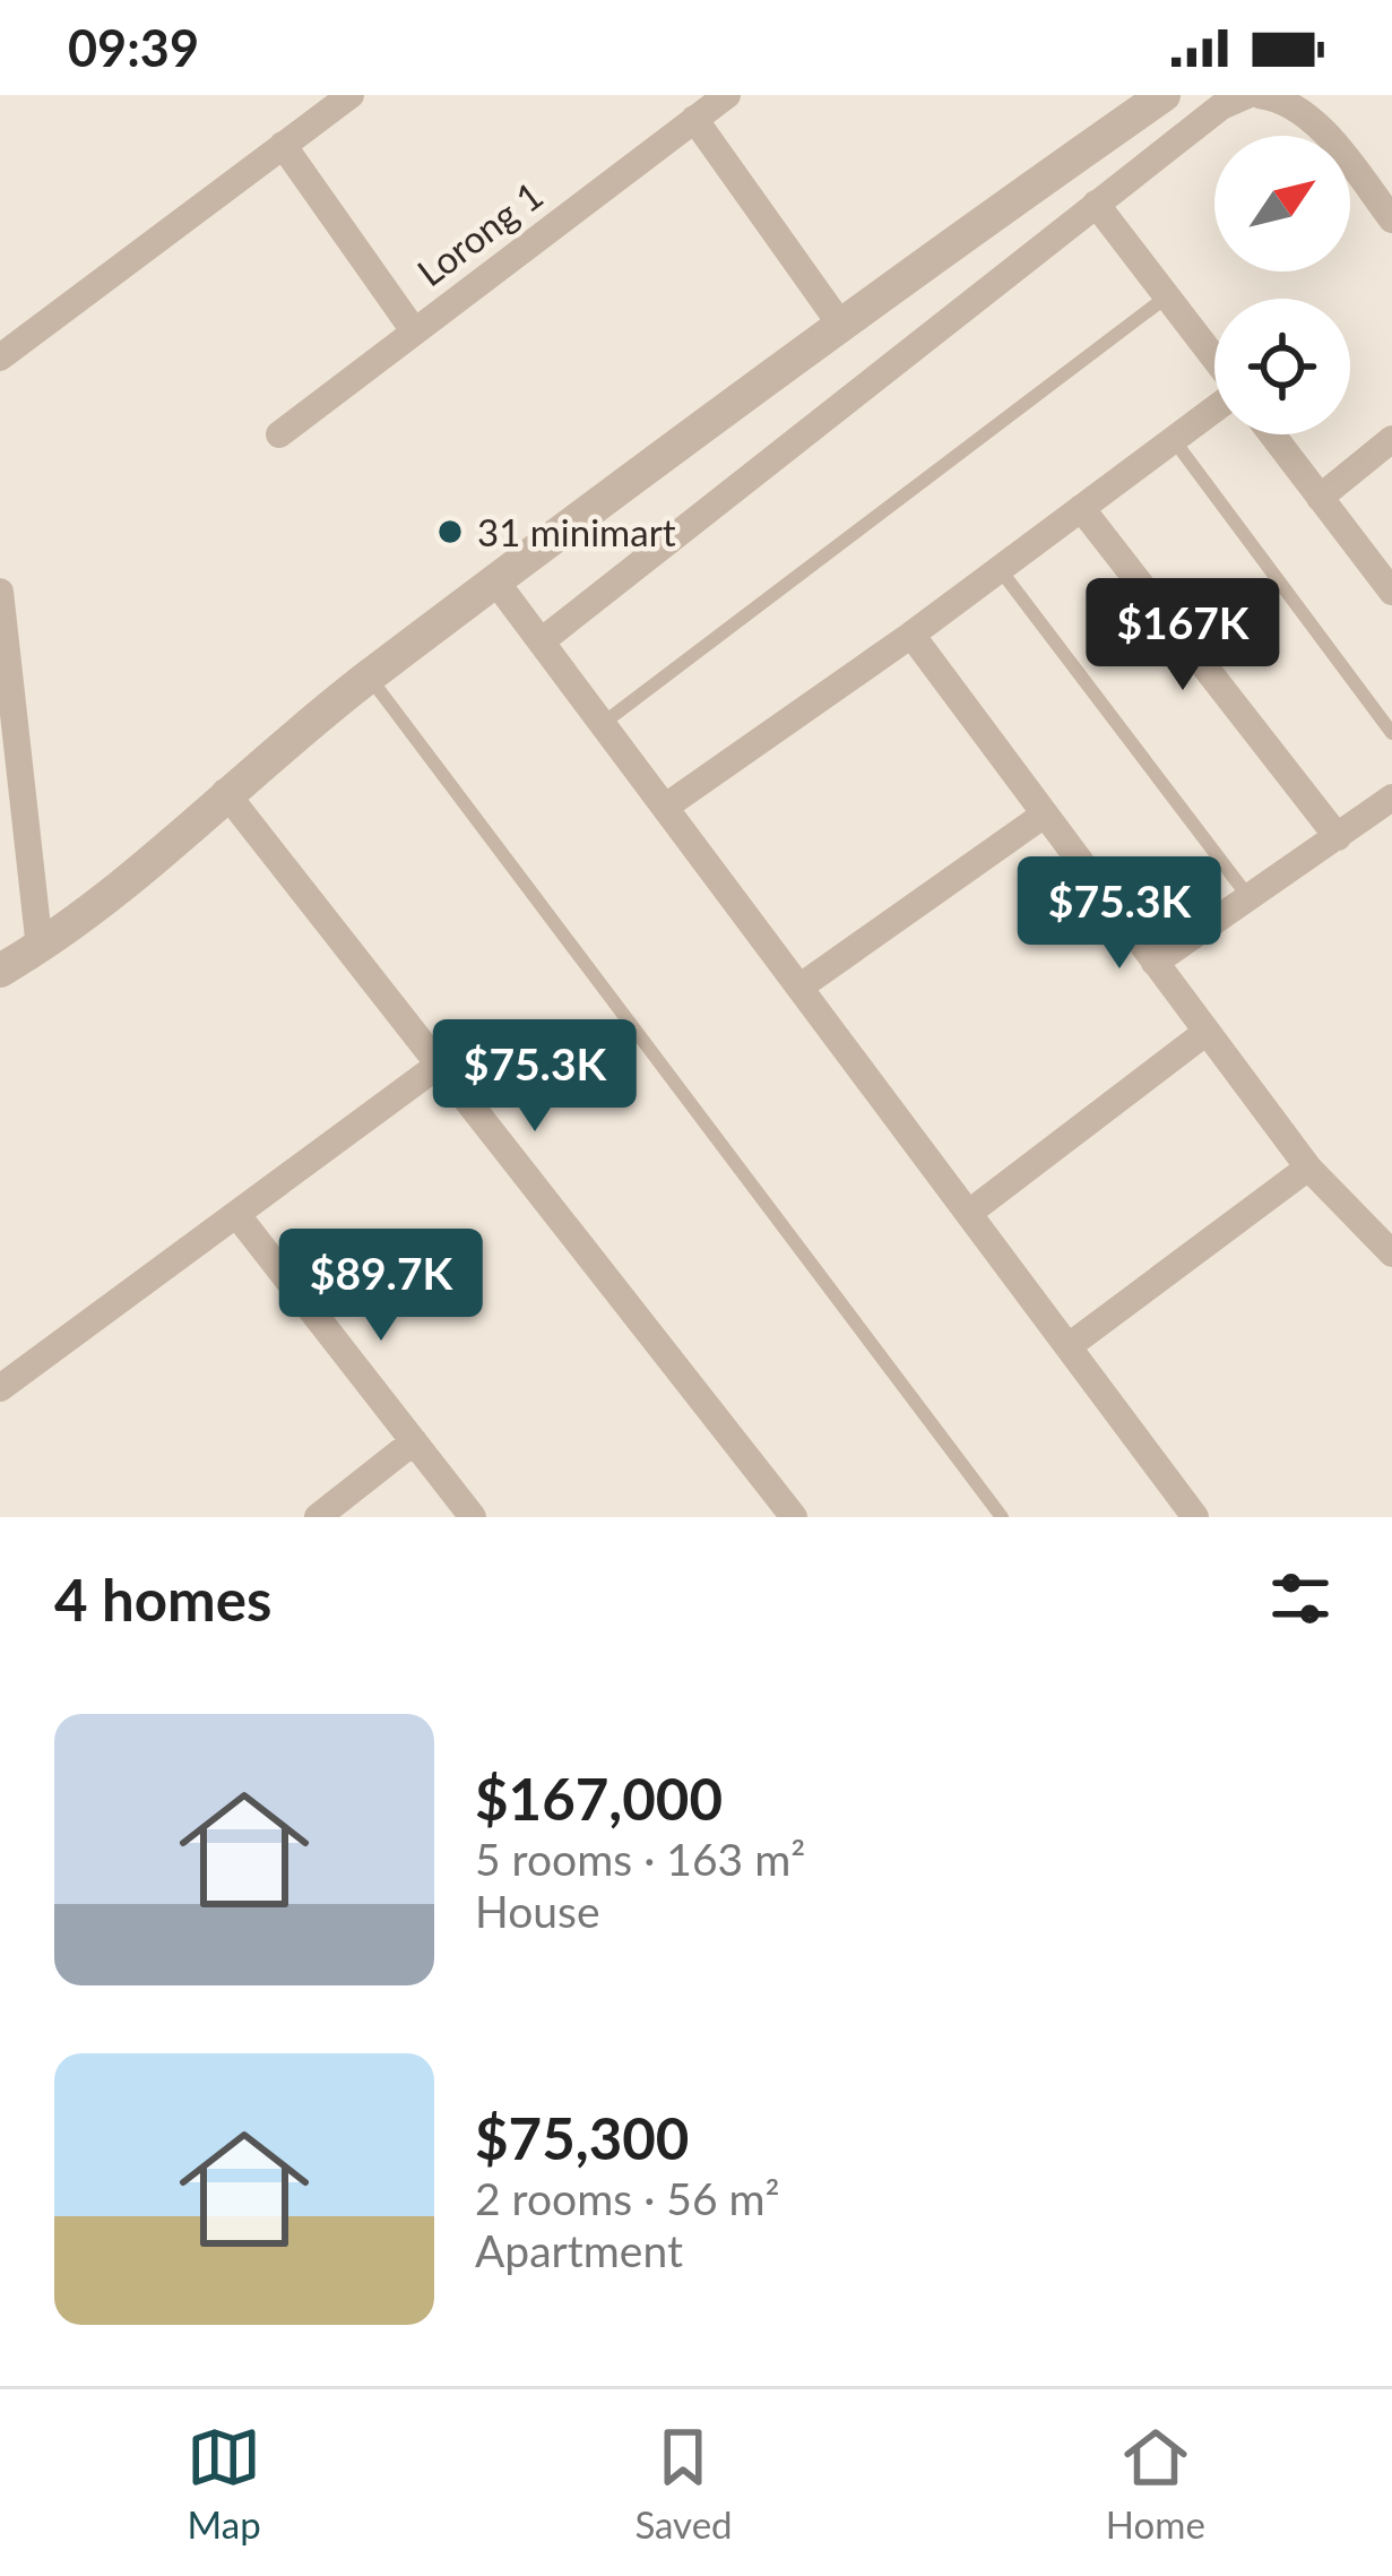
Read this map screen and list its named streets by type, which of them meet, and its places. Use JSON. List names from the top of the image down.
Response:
{
  "streets": {
    "street": ["Lorong 1"]
  },
  "places": ["31 minimart"],
  "north": "top right",
  "page": {
    "status": "09:39",
    "price": [
      "$167K",
      "$75.3K",
      "$75.3K",
      "$89.7K"
    ],
    "heading": "4 homes",
    "list": [
      {
        "name": "$167,000",
        "note": "5 rooms · 163 m² · House"
      },
      {
        "name": "$75,300",
        "note": "2 rooms · 56 m² · Apartment"
      }
    ],
    "tabs": ["Map", "Saved", "Home"]
  }
}
